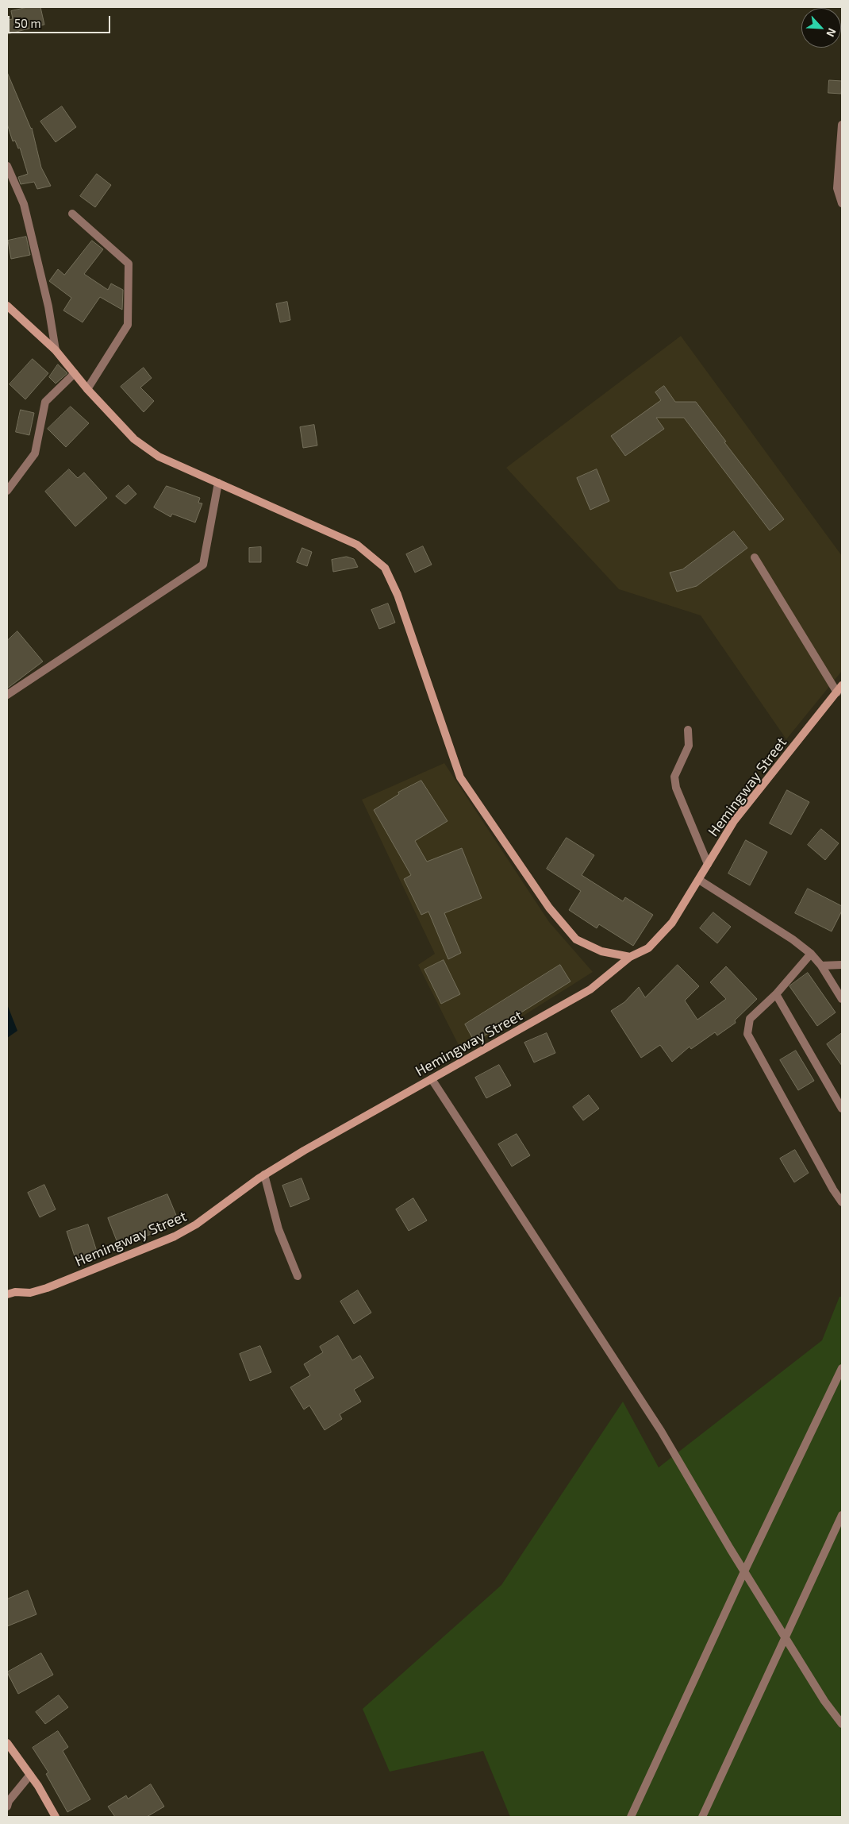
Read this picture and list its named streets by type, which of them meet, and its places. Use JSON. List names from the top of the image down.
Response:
{
  "streets": {
    "main road": ["Hemingway Street"]
  },
  "scale_bar": "50 m",
  "north": "bottom right"
}
